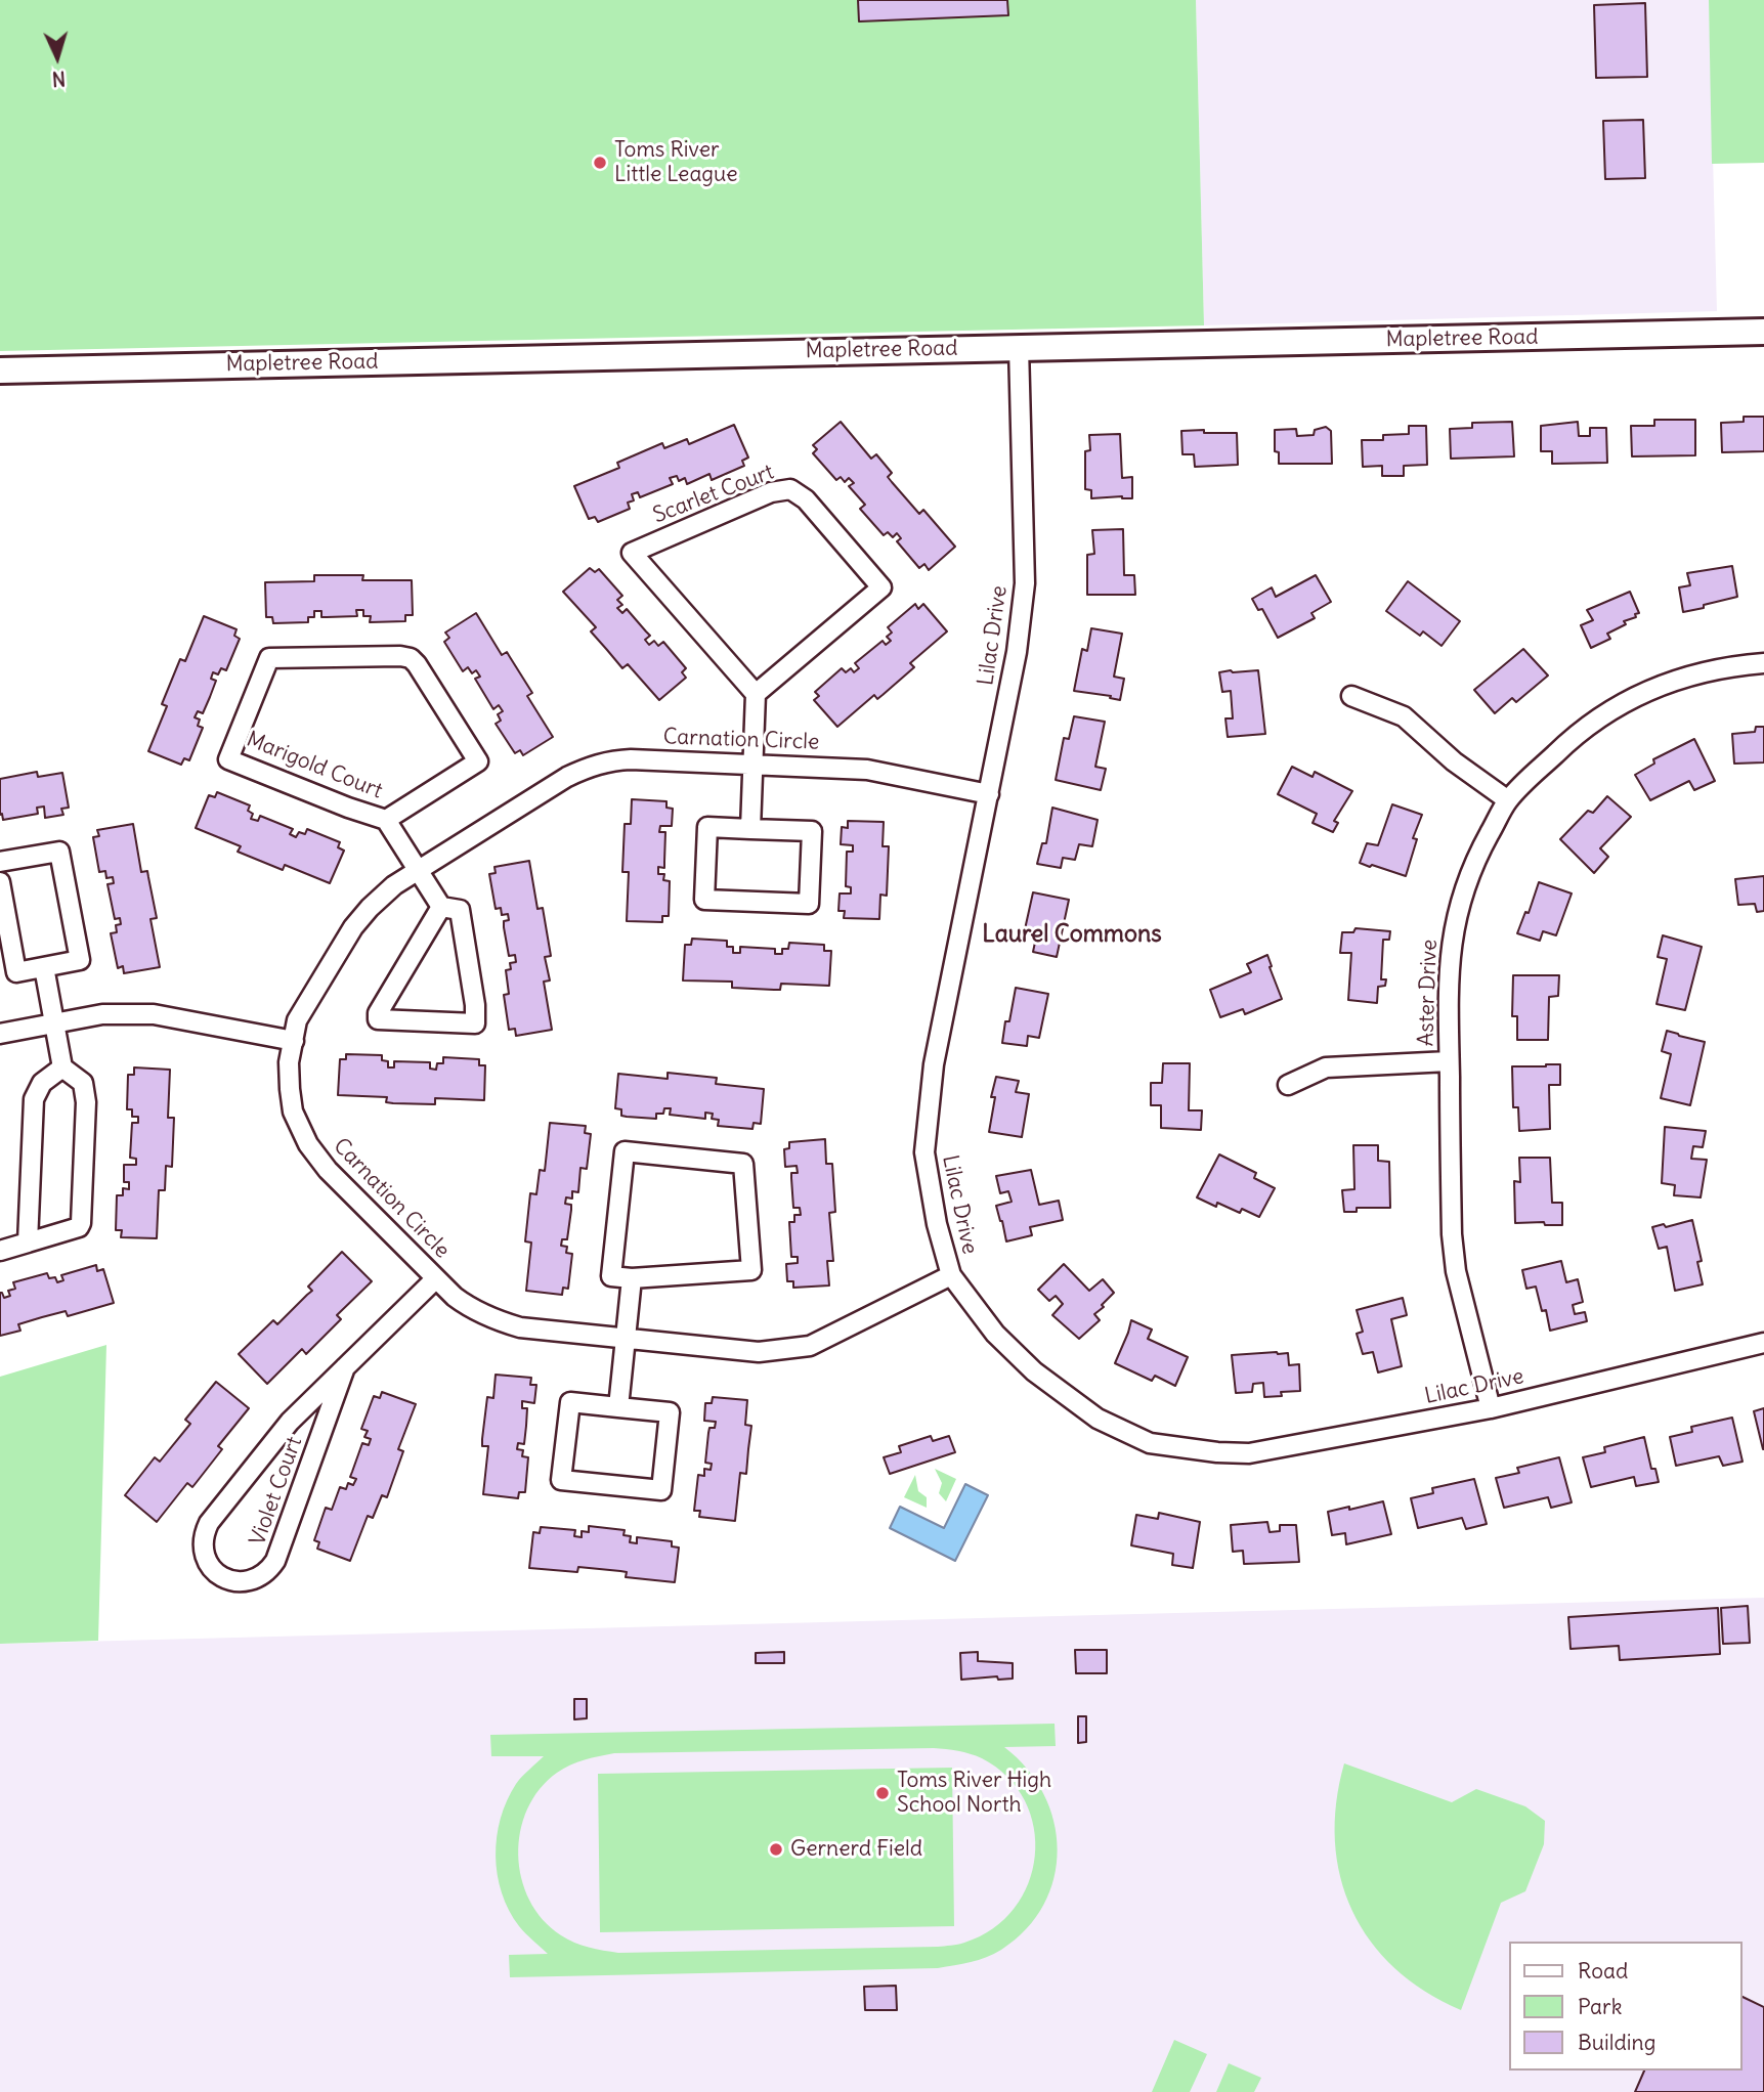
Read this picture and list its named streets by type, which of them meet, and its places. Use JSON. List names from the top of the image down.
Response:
{
  "streets": {
    "street": [
      "Mapletree Road",
      "Scarlet Court",
      "Lilac Drive",
      "Carnation Circle",
      "Marigold Court",
      "Aster Drive",
      "Violet Court"
    ]
  },
  "crossings": [
    ["Mapletree Road", "Lilac Drive"],
    ["Lilac Drive", "Carnation Circle"],
    ["Lilac Drive", "Aster Drive"],
    ["Carnation Circle", "Marigold Court"],
    ["Carnation Circle", "Violet Court"]
  ],
  "districts": ["Laurel Commons"],
  "places": ["Toms River Little League", "Toms River High School North", "Gernerd Field"],
  "legend": ["Road", "Park", "Building"],
  "north": "bottom"
}
